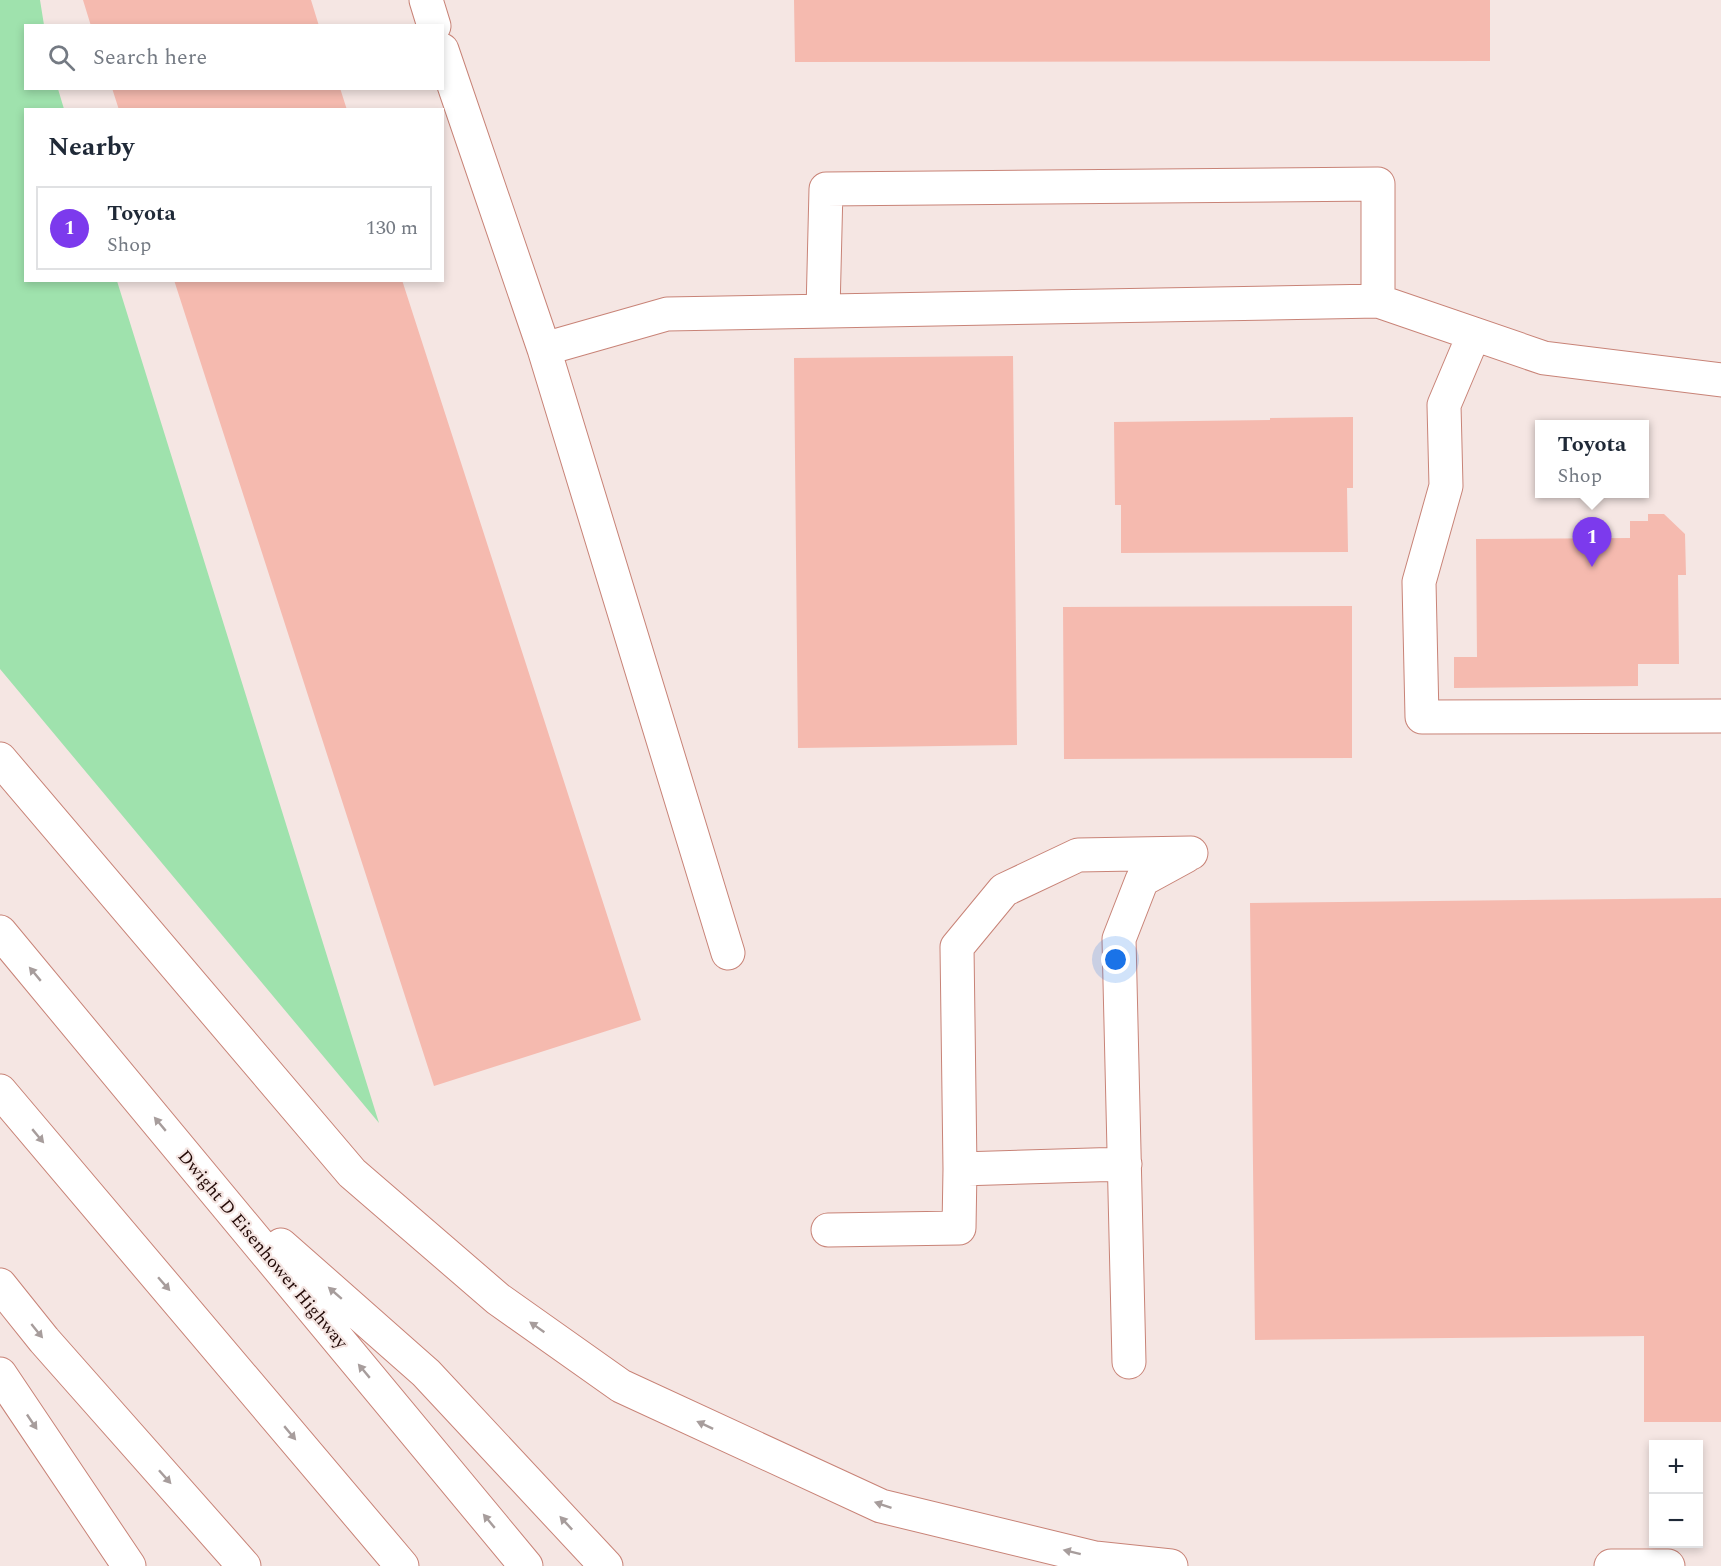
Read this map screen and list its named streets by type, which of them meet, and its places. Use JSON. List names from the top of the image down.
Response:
{
  "streets": {
    "main road": ["Dwight D Eisenhower Highway"]
  },
  "page": {
    "search": "Search here",
    "heading": "Nearby",
    "list": [
      {
        "mark": "1",
        "name": "Toyota",
        "note": "Shop",
        "value": "130 m"
      }
    ],
    "popup": ["Toyota", "Shop"],
    "pins": "1",
    "map_buttons": ["+", "−"]
  }
}
